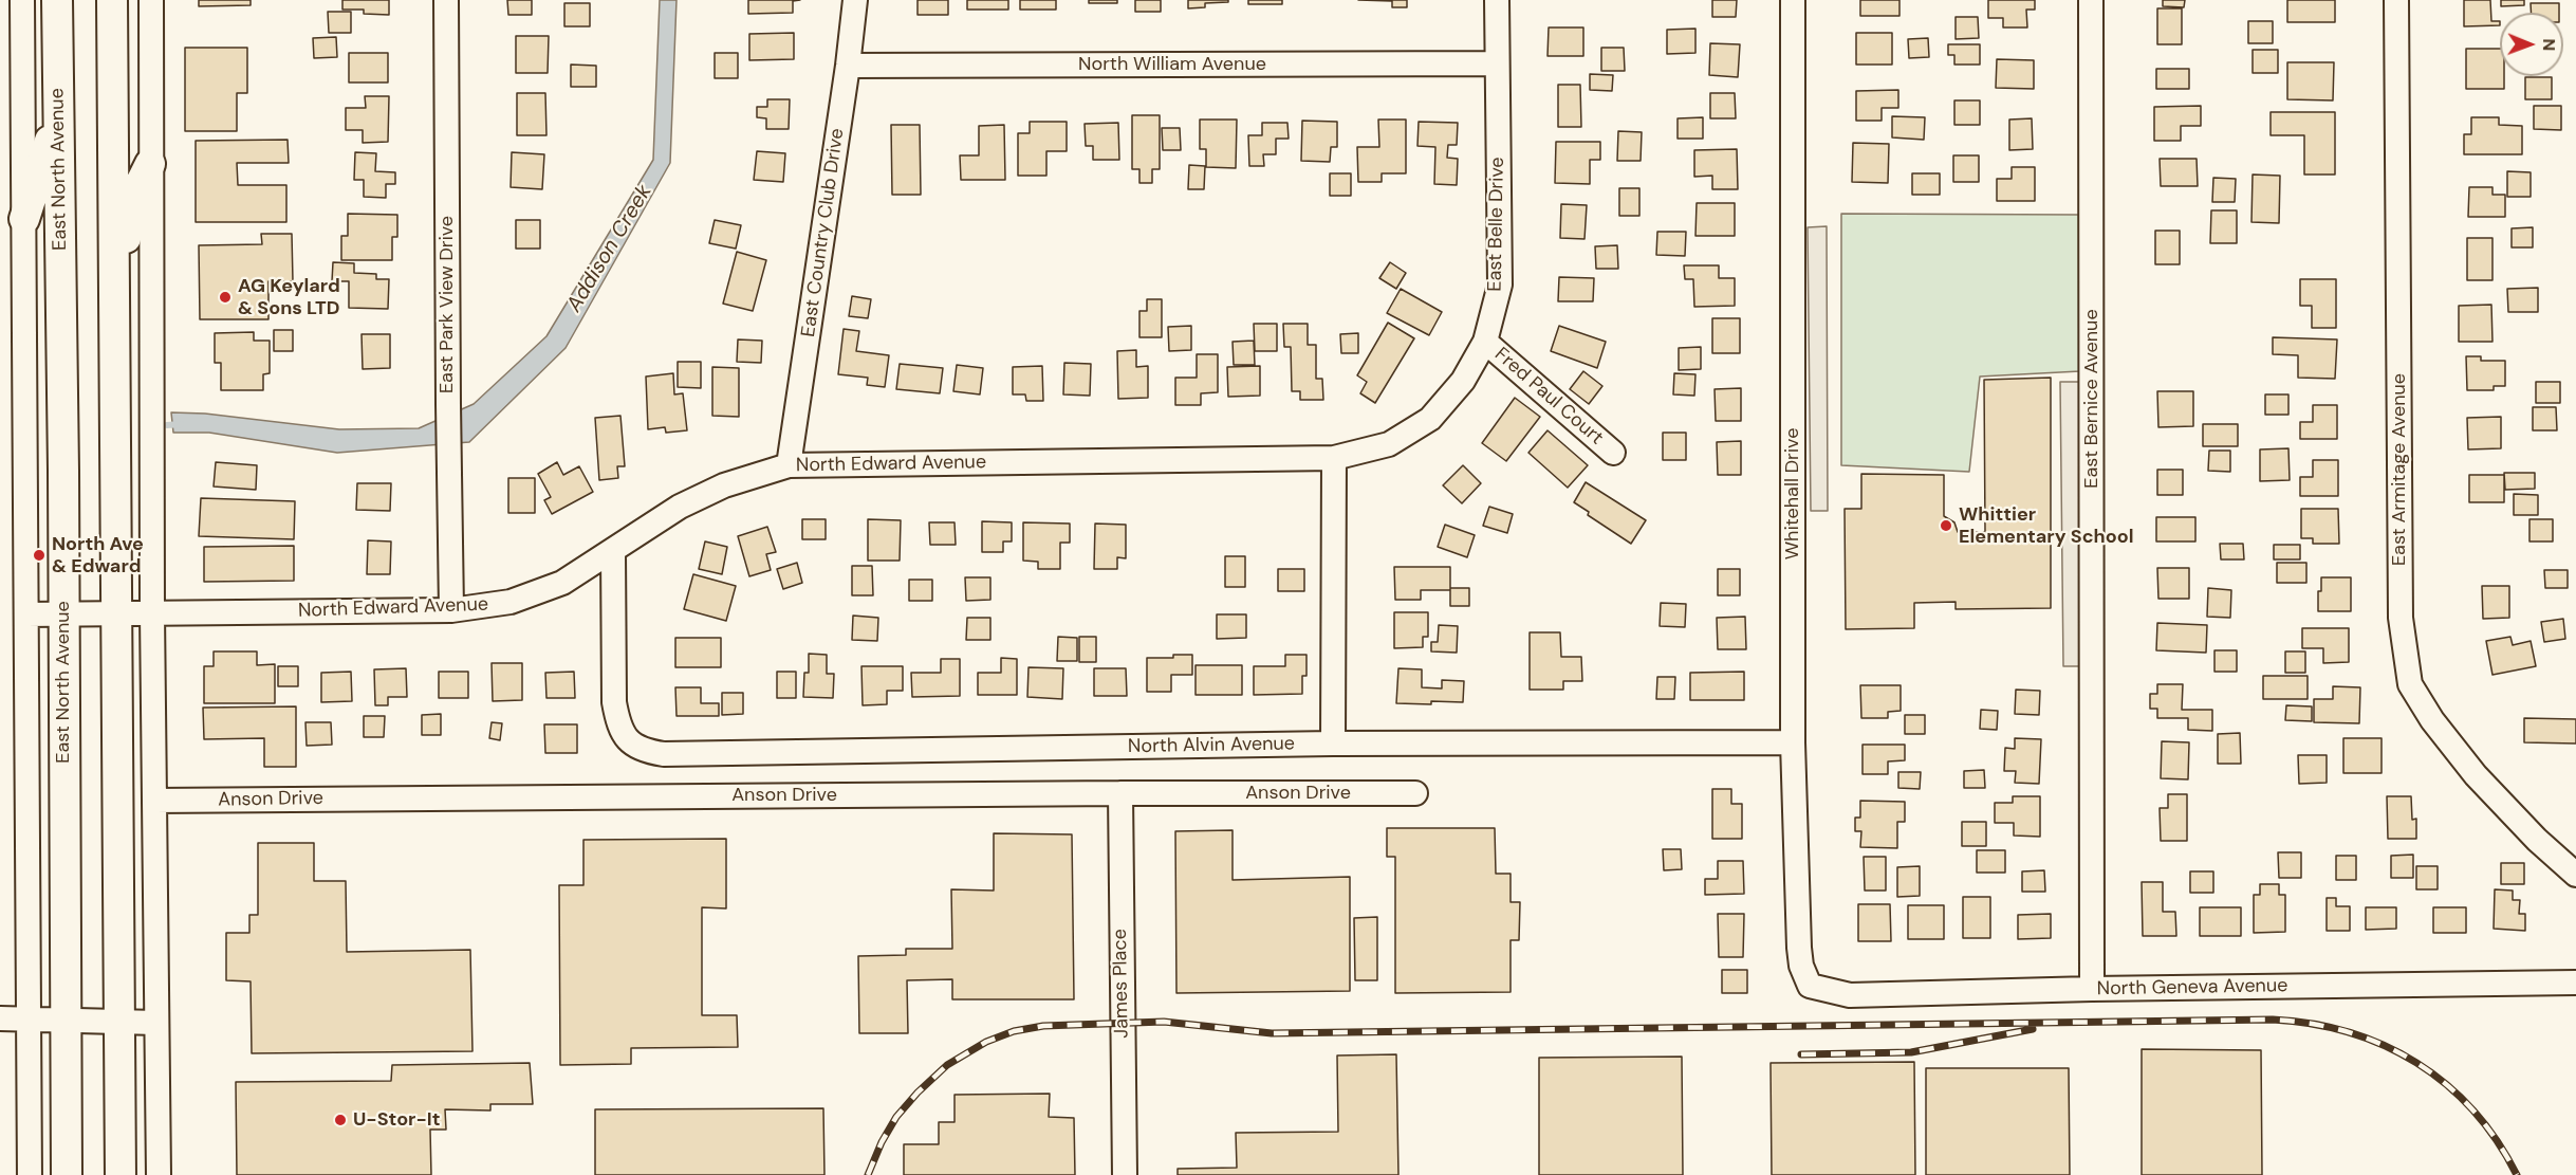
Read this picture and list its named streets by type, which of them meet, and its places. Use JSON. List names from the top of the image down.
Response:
{
  "streets": {
    "main road": ["East North Avenue"],
    "street": [
      "North William Avenue",
      "East Belle Drive",
      "East Country Club Drive",
      "East Park View Drive",
      "Fred Paul Court",
      "East Bernice Avenue",
      "North Edward Avenue",
      "East Armitage Avenue",
      "Whitehall Drive",
      "North Alvin Avenue",
      "Anson Drive",
      "James Place",
      "North Geneva Avenue"
    ]
  },
  "crossings": [
    ["North William Avenue", "East Belle Drive"],
    ["North William Avenue", "East Country Club Drive"],
    ["East North Avenue", "North Edward Avenue"],
    ["East Belle Drive", "Fred Paul Court"],
    ["East Belle Drive", "North Edward Avenue"],
    ["East Country Club Drive", "North Edward Avenue"],
    ["East Park View Drive", "North Edward Avenue"],
    ["East Bernice Avenue", "North Geneva Avenue"],
    ["North Edward Avenue", "North Alvin Avenue"],
    ["Whitehall Drive", "North Alvin Avenue"],
    ["Whitehall Drive", "North Geneva Avenue"],
    ["Anson Drive", "James Place"]
  ],
  "water": ["Addison Creek"],
  "places": [
    "AG Keylard & Sons LTD",
    "Whittier Elementary School",
    "North Ave & Edward",
    "U-Stor-It"
  ],
  "north": "right"
}
